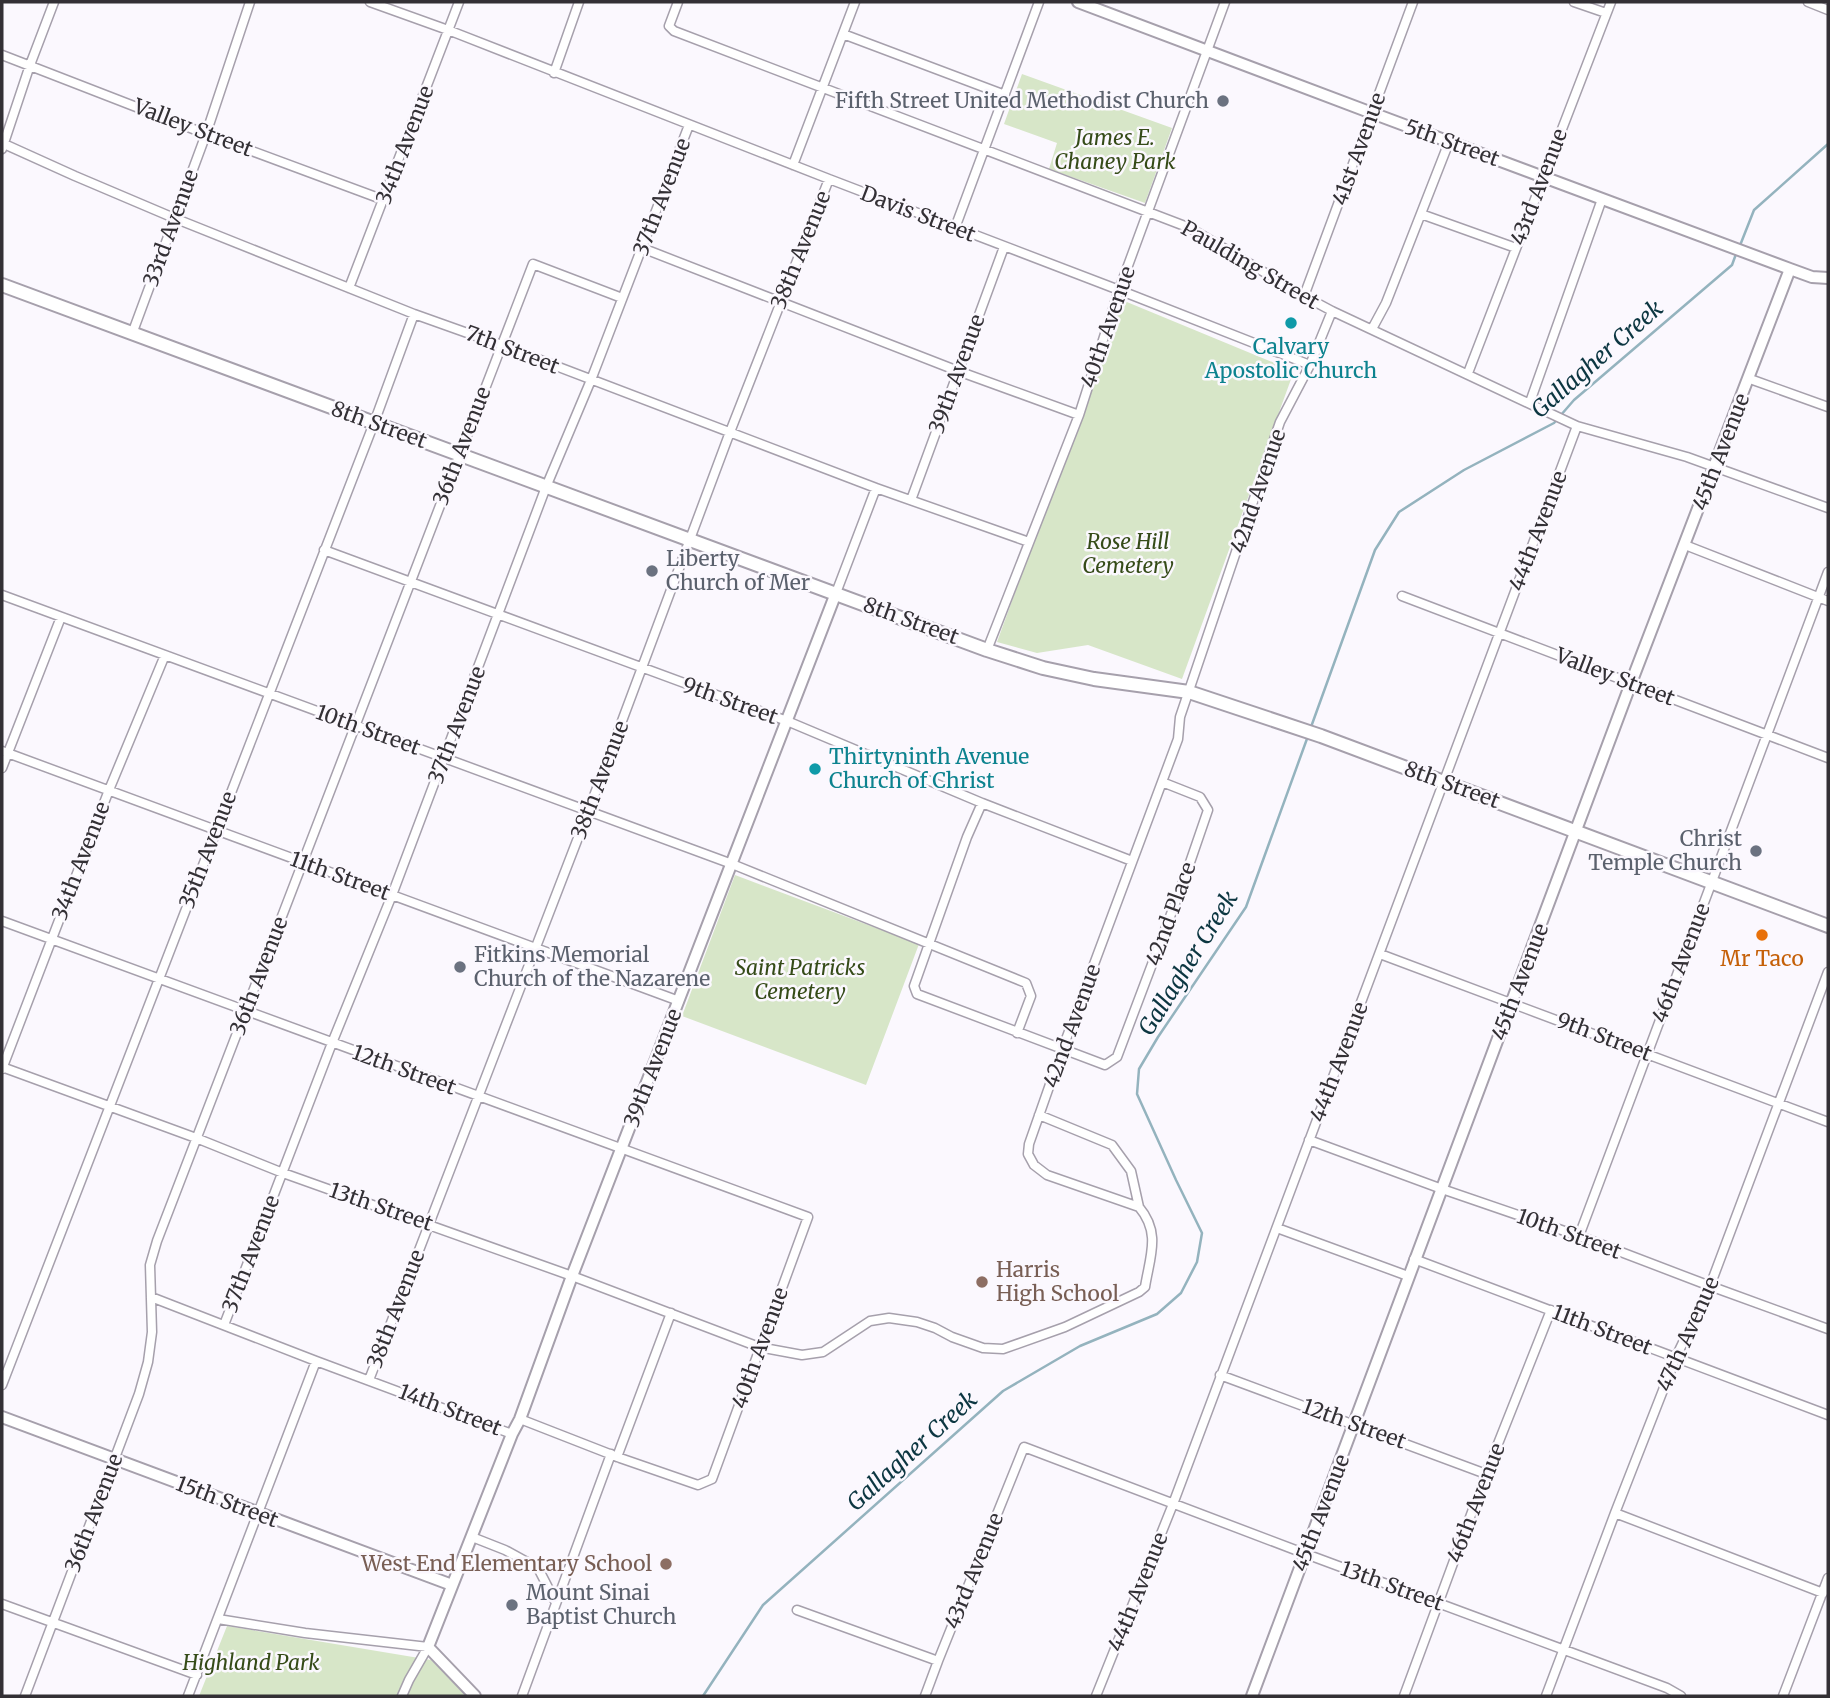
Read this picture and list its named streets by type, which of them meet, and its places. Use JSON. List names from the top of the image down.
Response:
{
  "streets": {
    "main road": ["8th Street"],
    "street": [
      "Valley Street",
      "5th Street",
      "34th Avenue",
      "41st Avenue",
      "43rd Avenue",
      "37th Avenue",
      "Davis Street",
      "33rd Avenue",
      "38th Avenue",
      "Paulding Street",
      "40th Avenue",
      "7th Street",
      "39th Avenue",
      "36th Avenue",
      "45th Avenue",
      "42nd Avenue",
      "44th Avenue",
      "9th Street",
      "10th Street",
      "35th Avenue",
      "11th Street",
      "42nd Place",
      "46th Avenue",
      "12th Street",
      "13th Street",
      "47th Avenue",
      "14th Street",
      "15th Street"
    ]
  },
  "crossings": [
    ["Valley Street", "34th Avenue"],
    ["Valley Street", "33rd Avenue"],
    ["Valley Street", "45th Avenue"],
    ["Valley Street", "44th Avenue"],
    ["Valley Street", "46th Avenue"],
    ["5th Street", "41st Avenue"],
    ["5th Street", "43rd Avenue"],
    ["5th Street", "40th Avenue"],
    ["5th Street", "45th Avenue"],
    ["34th Avenue", "Davis Street"],
    ["34th Avenue", "7th Street"],
    ["34th Avenue", "10th Street"],
    ["34th Avenue", "11th Street"],
    ["34th Avenue", "12th Street"],
    ["34th Avenue", "13th Street"],
    ["41st Avenue", "Paulding Street"],
    ["43rd Avenue", "Paulding Street"],
    ["43rd Avenue", "13th Street"],
    ["37th Avenue", "Davis Street"],
    ["37th Avenue", "7th Street"],
    ["37th Avenue", "8th Street"],
    ["37th Avenue", "36th Avenue"],
    ["37th Avenue", "9th Street"],
    ["37th Avenue", "10th Street"],
    ["37th Avenue", "11th Street"],
    ["37th Avenue", "12th Street"],
    ["37th Avenue", "13th Street"],
    ["37th Avenue", "14th Street"],
    ["Davis Street", "38th Avenue"],
    ["Davis Street", "40th Avenue"],
    ["Davis Street", "39th Avenue"],
    ["Davis Street", "42nd Avenue"],
    ["33rd Avenue", "7th Street"],
    ["33rd Avenue", "8th Street"],
    ["38th Avenue", "Paulding Street"],
    ["38th Avenue", "7th Street"],
    ["38th Avenue", "8th Street"],
    ["38th Avenue", "9th Street"],
    ["38th Avenue", "10th Street"],
    ["38th Avenue", "11th Street"],
    ["38th Avenue", "12th Street"],
    ["38th Avenue", "13th Street"],
    ["38th Avenue", "14th Street"],
    ["Paulding Street", "40th Avenue"],
    ["Paulding Street", "45th Avenue"],
    ["Paulding Street", "42nd Avenue"],
    ["Paulding Street", "44th Avenue"],
    ["40th Avenue", "7th Street"],
    ["40th Avenue", "8th Street"],
    ["40th Avenue", "12th Street"],
    ["40th Avenue", "13th Street"],
    ["40th Avenue", "14th Street"],
    ["7th Street", "39th Avenue"],
    ["7th Street", "36th Avenue"],
    ["7th Street", "35th Avenue"],
    ["39th Avenue", "8th Street"],
    ["39th Avenue", "9th Street"],
    ["39th Avenue", "10th Street"],
    ["39th Avenue", "11th Street"],
    ["39th Avenue", "12th Street"],
    ["39th Avenue", "13th Street"],
    ["39th Avenue", "14th Street"],
    ["39th Avenue", "15th Street"],
    ["8th Street", "36th Avenue"],
    ["8th Street", "45th Avenue"],
    ["8th Street", "42nd Avenue"],
    ["8th Street", "44th Avenue"],
    ["8th Street", "35th Avenue"],
    ["8th Street", "46th Avenue"],
    ["36th Avenue", "9th Street"],
    ["36th Avenue", "10th Street"],
    ["36th Avenue", "11th Street"],
    ["36th Avenue", "12th Street"],
    ["36th Avenue", "13th Street"],
    ["36th Avenue", "14th Street"],
    ["36th Avenue", "15th Street"],
    ["45th Avenue", "9th Street"],
    ["45th Avenue", "10th Street"],
    ["45th Avenue", "11th Street"],
    ["45th Avenue", "12th Street"],
    ["45th Avenue", "13th Street"],
    ["42nd Avenue", "9th Street"],
    ["42nd Avenue", "42nd Place"],
    ["44th Avenue", "9th Street"],
    ["44th Avenue", "10th Street"],
    ["44th Avenue", "12th Street"],
    ["44th Avenue", "13th Street"],
    ["9th Street", "35th Avenue"],
    ["9th Street", "46th Avenue"],
    ["9th Street", "47th Avenue"],
    ["10th Street", "35th Avenue"],
    ["10th Street", "46th Avenue"],
    ["10th Street", "47th Avenue"],
    ["35th Avenue", "11th Street"],
    ["35th Avenue", "12th Street"],
    ["35th Avenue", "13th Street"],
    ["11th Street", "46th Avenue"],
    ["11th Street", "47th Avenue"],
    ["46th Avenue", "12th Street"],
    ["46th Avenue", "13th Street"],
    ["13th Street", "47th Avenue"]
  ],
  "water": ["Gallagher Creek"],
  "parks": [
    "James E. Chaney Park",
    "Rose Hill Cemetery",
    "Saint Patricks Cemetery",
    "Highland Park"
  ],
  "places": [
    "Fifth Street United Methodist Church",
    "Calvary Apostolic Church",
    "Liberty Church of Mer",
    "Thirtyninth Avenue Church of Christ",
    "Christ Temple Church",
    "Mr Taco",
    "Fitkins Memorial Church of the Nazarene",
    "Harris High School",
    "West End Elementary School",
    "Mount Sinai Baptist Church"
  ]
}
